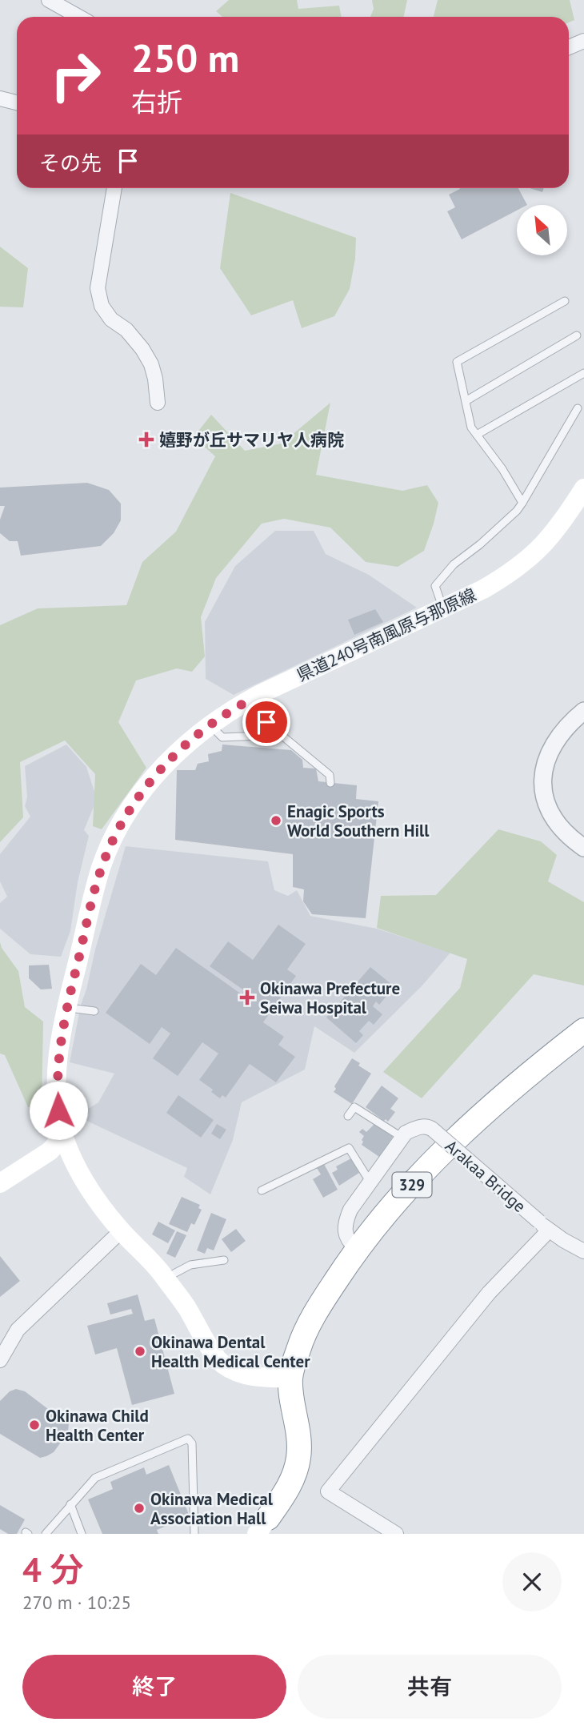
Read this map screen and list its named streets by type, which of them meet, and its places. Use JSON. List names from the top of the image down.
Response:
{
  "streets": {
    "highway": ["329"],
    "main road": ["県道240号南風原与那原線"],
    "street": ["Arakaa Bridge"]
  },
  "crossings": [
    ["県道240号南風原与那原線", "329"]
  ],
  "places": {
    "health": ["嬉野が丘サマリヤ人病院", "Okinawa Prefecture Seiwa Hospital"],
    "other": [
      "Enagic Sports World Southern Hill",
      "Okinawa Dental Health Medical Center",
      "Okinawa Child Health Center",
      "Okinawa Medical Association Hall"
    ]
  },
  "north": "top left",
  "page": {
    "turn": ["250 m", "右折"],
    "then": "その先",
    "heading": ["4 分", "270 m · 10:25"],
    "buttons": ["終了", "共有"]
  }
}
